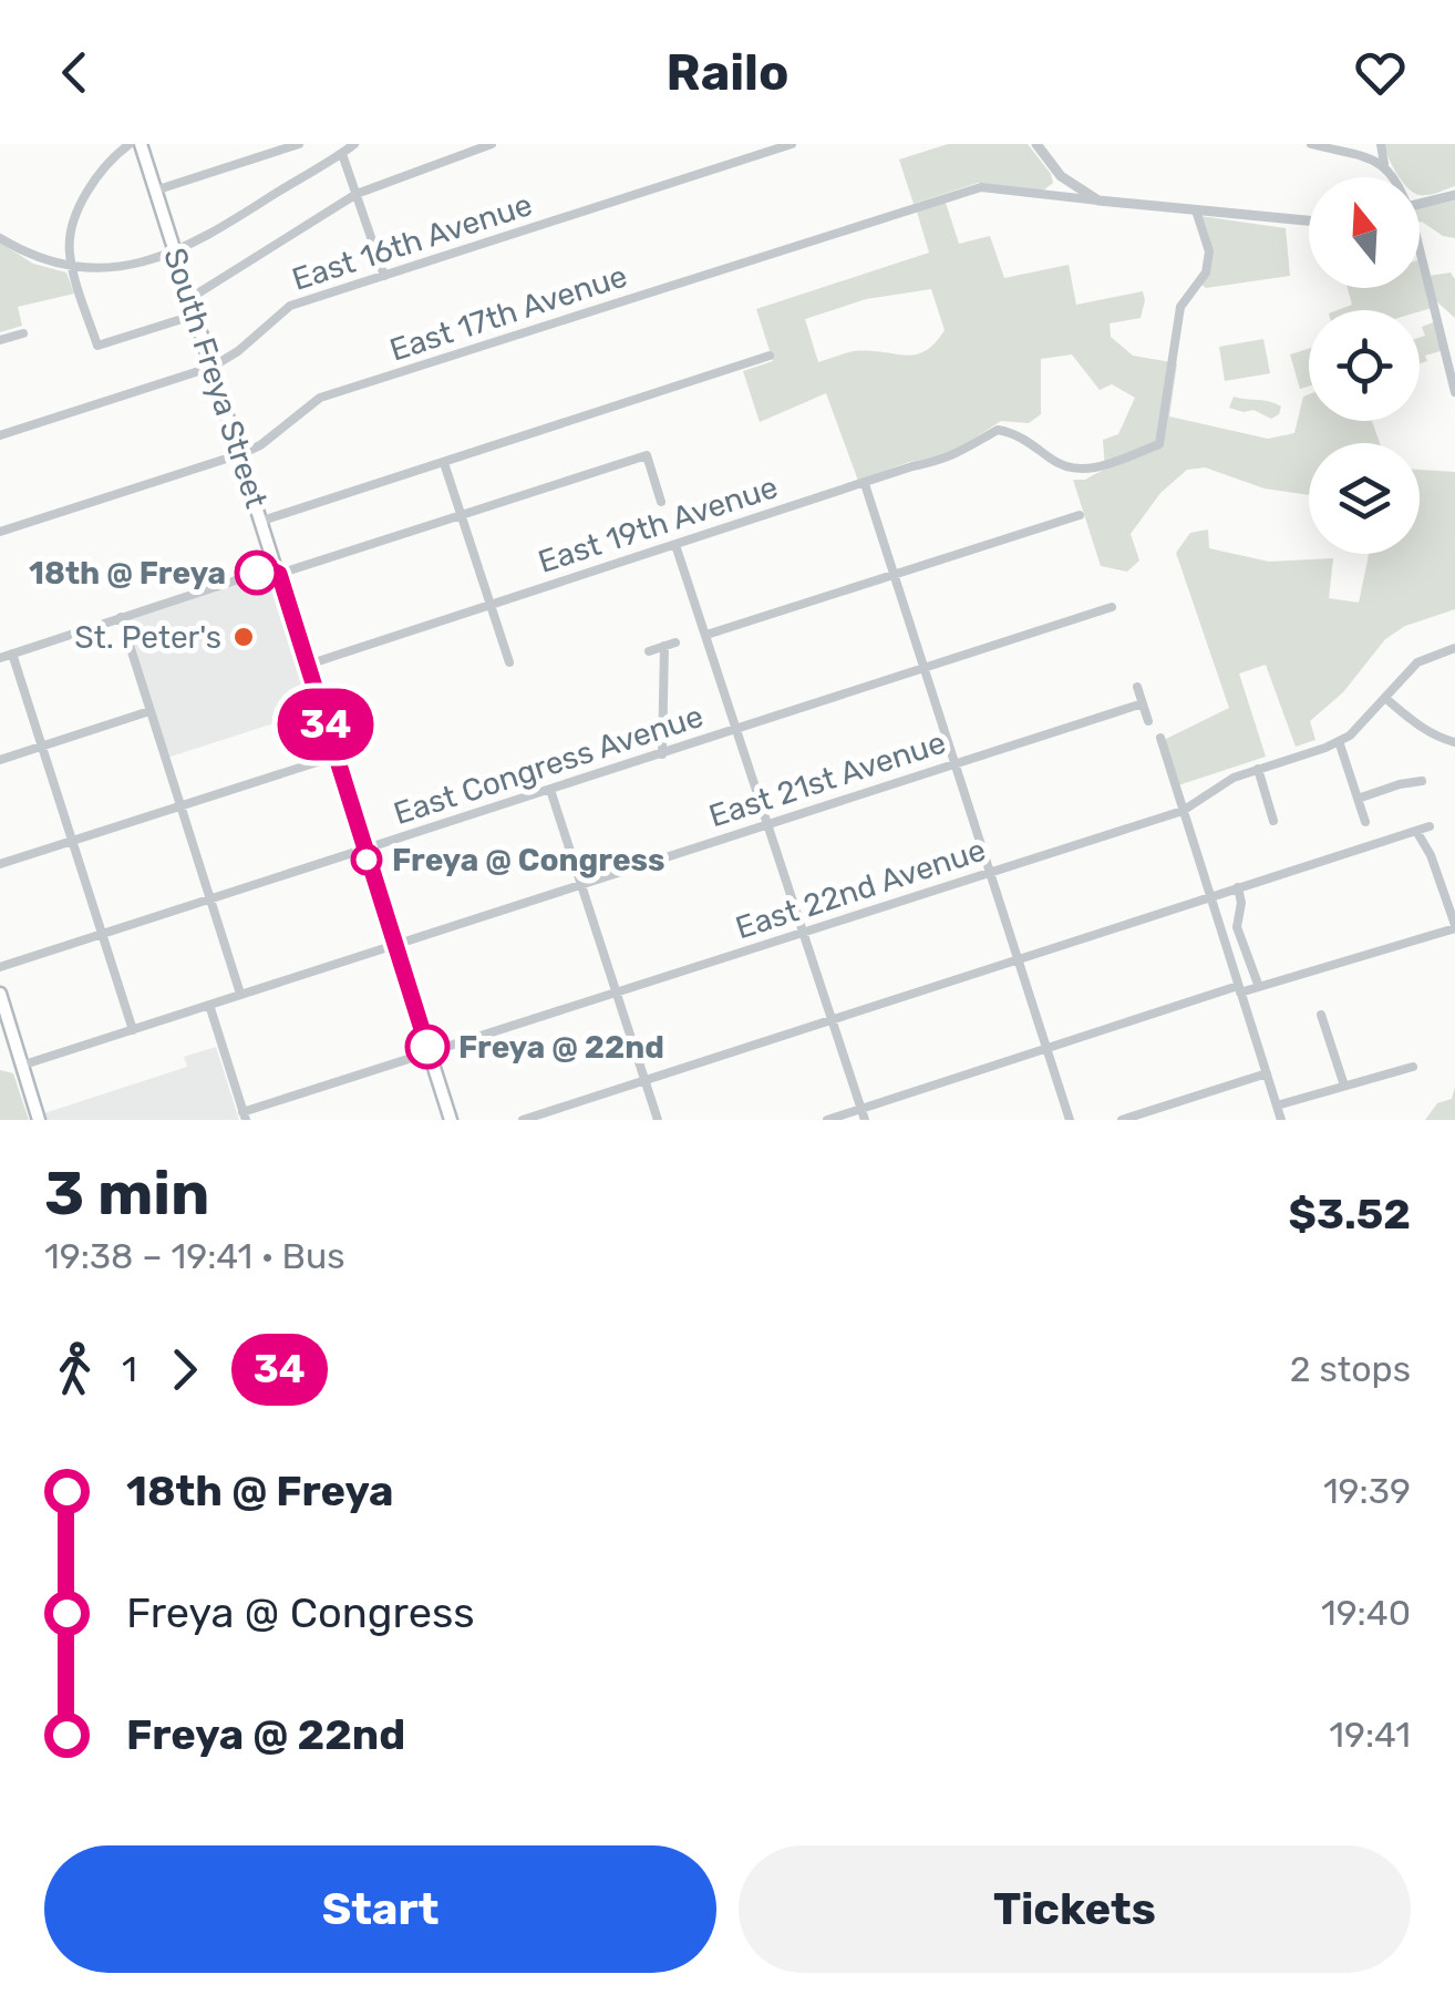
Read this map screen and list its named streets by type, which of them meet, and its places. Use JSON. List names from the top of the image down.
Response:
{
  "streets": {
    "main road": ["South Freya Street"],
    "street": [
      "East 16th Avenue",
      "East 17th Avenue",
      "East 19th Avenue",
      "East Congress Avenue",
      "East 21st Avenue",
      "East 22nd Avenue"
    ]
  },
  "crossings": [
    ["East 16th Avenue", "South Freya Street"],
    ["East 17th Avenue", "South Freya Street"],
    ["South Freya Street", "East 19th Avenue"],
    ["South Freya Street", "East Congress Avenue"],
    ["South Freya Street", "East 21st Avenue"],
    ["South Freya Street", "East 22nd Avenue"]
  ],
  "places": [
    "18th @ Freya",
    "St. Peter's",
    "Freya @ Congress",
    "Freya @ 22nd"
  ],
  "lines": ["bus line 34"],
  "north": "top",
  "page": {
    "header": "Railo",
    "on_map": "34",
    "heading": ["3 min", "19:38 – 19:41 · Bus", "$3.52"],
    "legs": ["1", "34", "2 stops"],
    "list": [
      {
        "name": "18th @ Freya",
        "value": "19:39"
      },
      {
        "name": "Freya @ Congress",
        "value": "19:40"
      },
      {
        "name": "Freya @ 22nd",
        "value": "19:41"
      }
    ],
    "buttons": ["Start", "Tickets"]
  }
}
